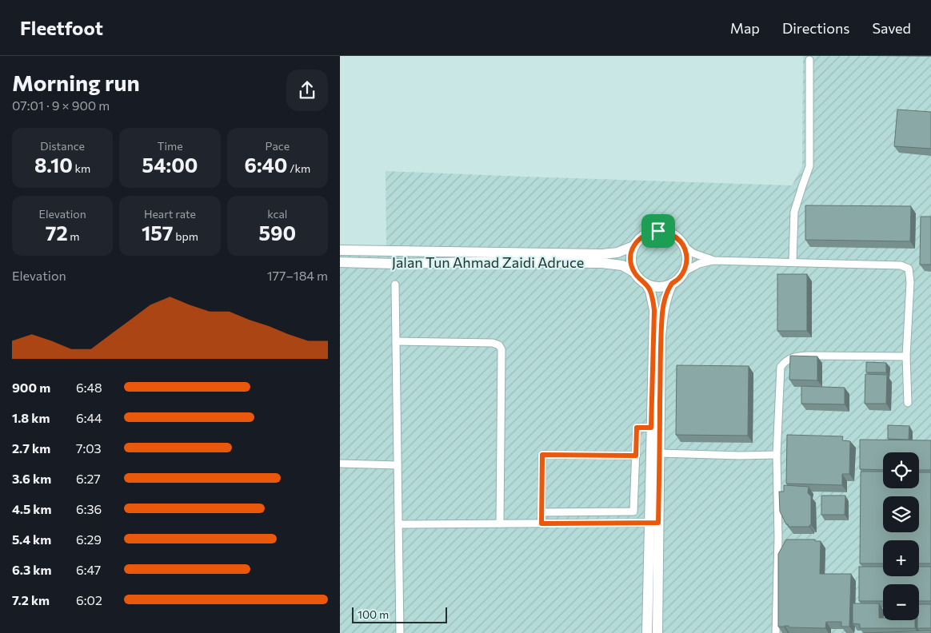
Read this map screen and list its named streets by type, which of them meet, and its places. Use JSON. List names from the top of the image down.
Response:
{
  "streets": {
    "street": ["Jalan Tun Ahmad Zaidi Adruce"]
  },
  "scale_bar": "100 m",
  "page": {
    "header": "Fleetfoot",
    "nav": ["Map", "Directions", "Saved"],
    "heading": ["Morning run", "07:01 · 9 × 900 m"],
    "stats": [
      ["Distance", "8.10 km"],
      ["Time", "54:00"],
      ["Pace", "6:40 /km"],
      ["Elevation", "72 m"],
      ["Heart rate", "157 bpm"],
      ["kcal", "590"]
    ],
    "chart": ["Elevation", "177–184 m"],
    "list": [
      {
        "name": "900 m",
        "note": "6:48"
      },
      {
        "name": "1.8 km",
        "note": "6:44"
      },
      {
        "name": "2.7 km",
        "note": "7:03"
      },
      {
        "name": "3.6 km",
        "note": "6:27"
      },
      {
        "name": "4.5 km",
        "note": "6:36"
      },
      {
        "name": "5.4 km",
        "note": "6:29"
      },
      {
        "name": "6.3 km",
        "note": "6:47"
      },
      {
        "name": "7.2 km",
        "note": "6:02"
      }
    ],
    "map_buttons": ["+", "−"],
    "scale": "100 m"
  }
}
